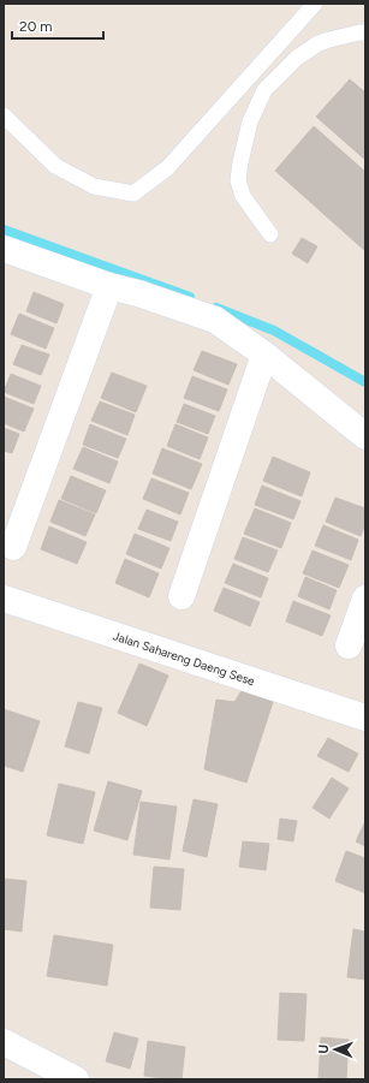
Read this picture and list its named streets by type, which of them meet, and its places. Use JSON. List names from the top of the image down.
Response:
{
  "streets": {
    "street": ["Jalan Sahareng Daeng Sese"]
  },
  "scale_bar": "20 m",
  "north": "left"
}
